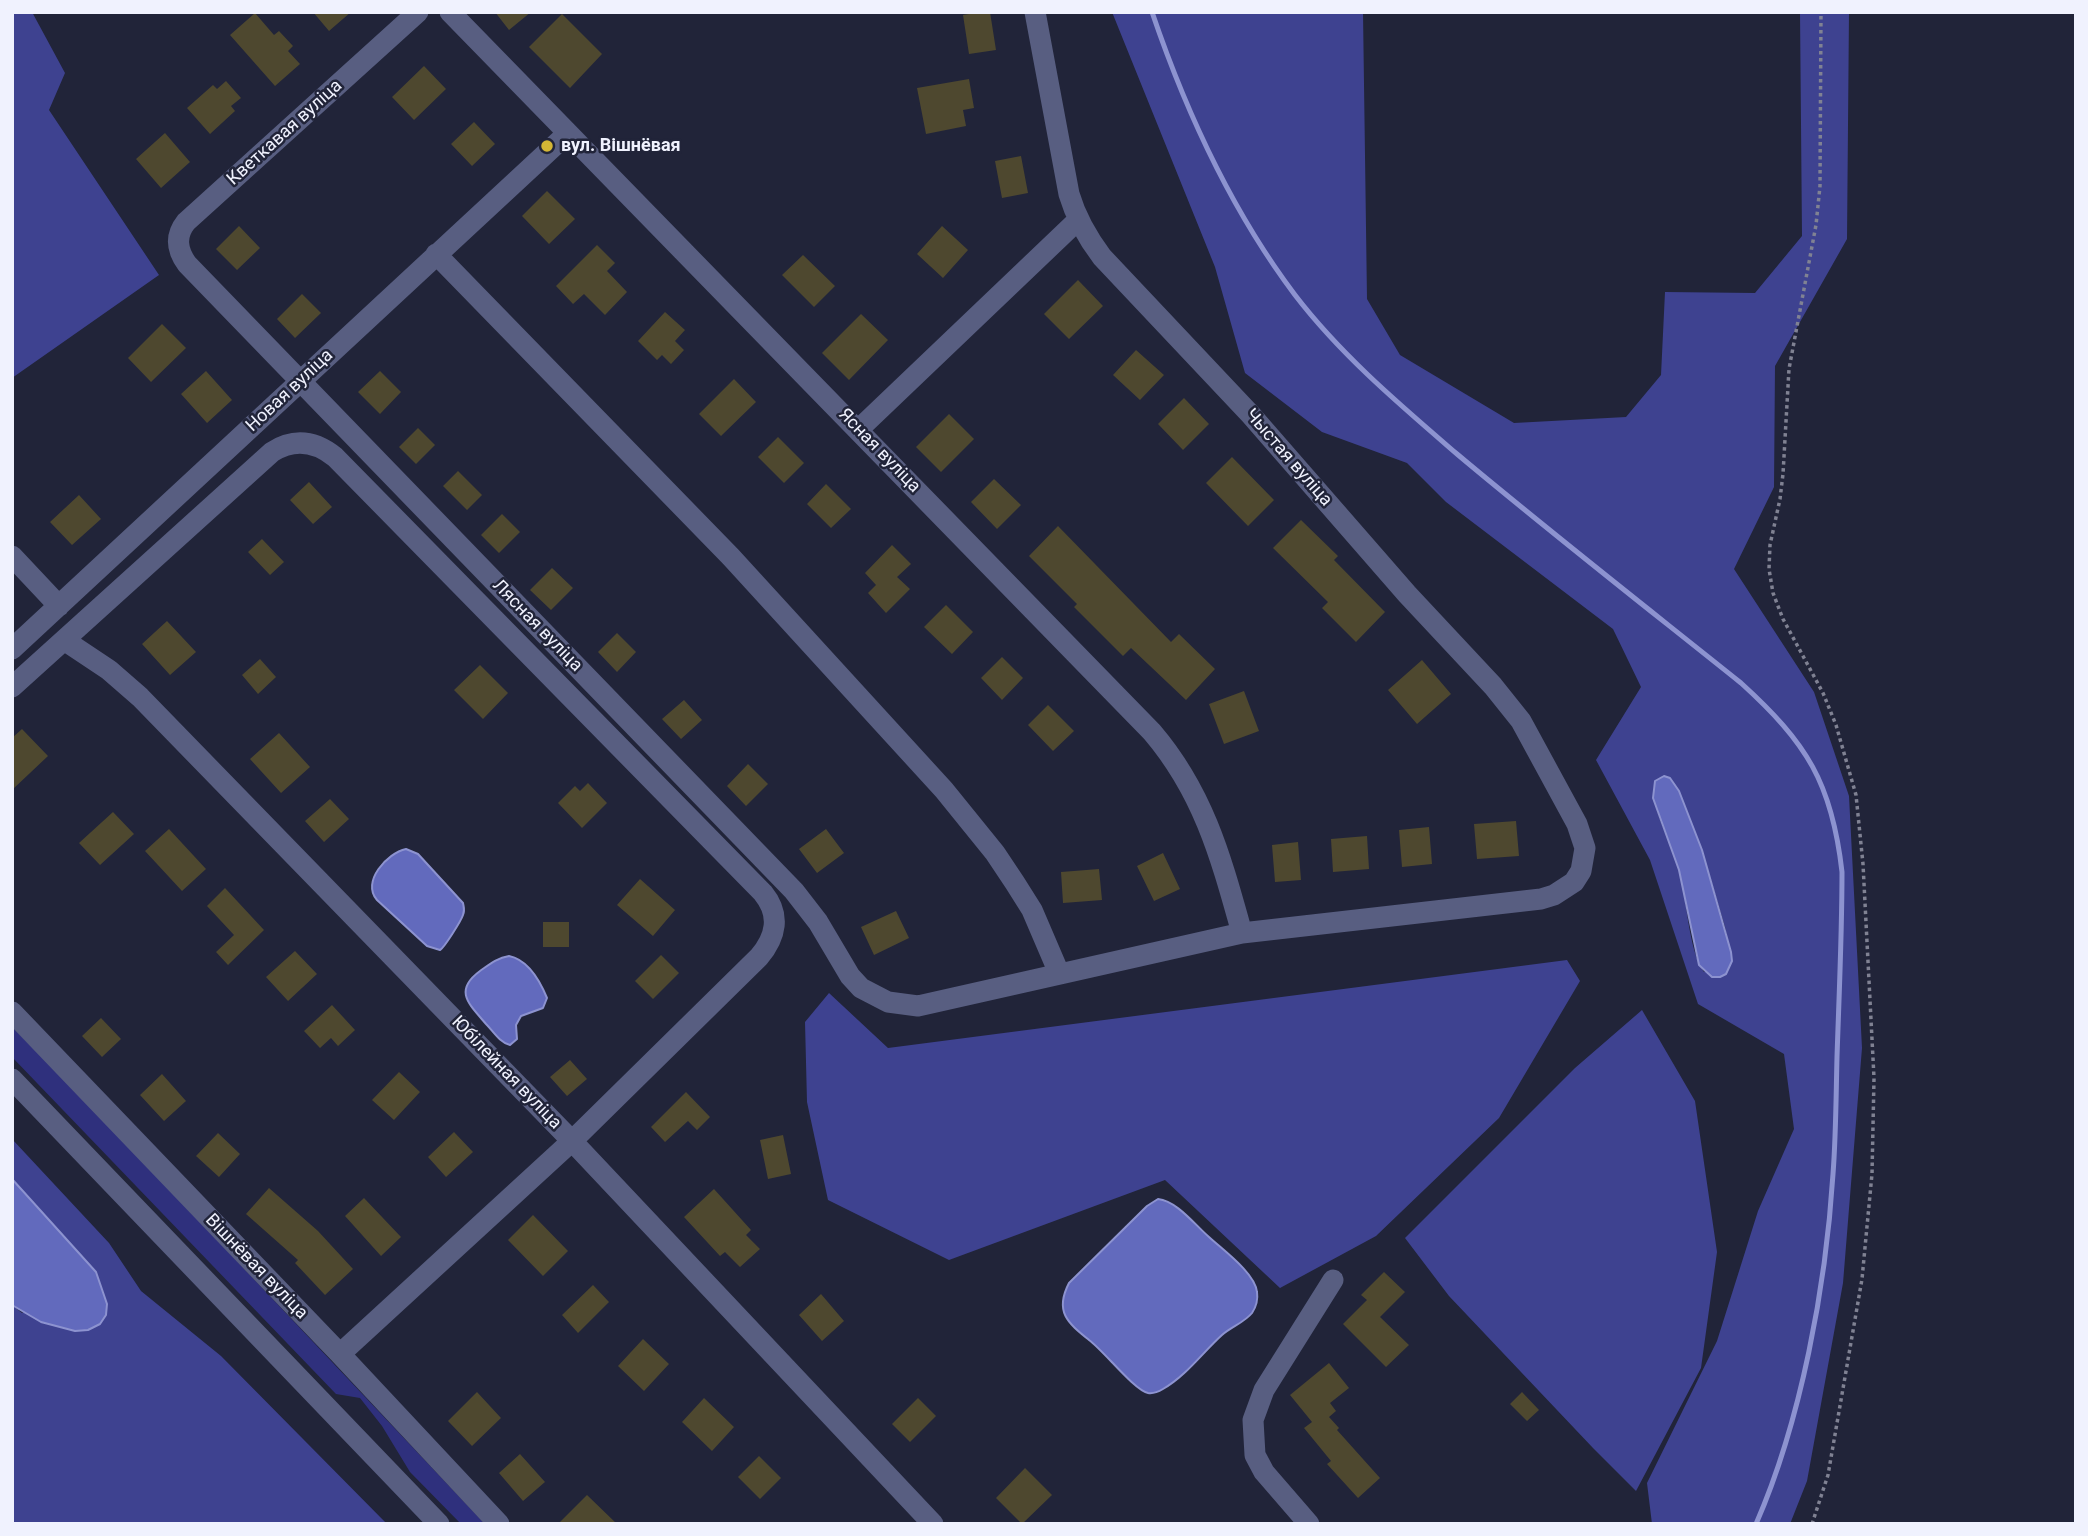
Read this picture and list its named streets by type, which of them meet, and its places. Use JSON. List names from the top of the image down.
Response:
{
  "streets": {
    "street": [
      "Кветкавая вуліца",
      "Новая вуліца",
      "Ясная вуліца",
      "Чыстая вуліца",
      "Лясная вуліца",
      "Юбілейная вуліца",
      "Вішнёвая вуліца"
    ]
  },
  "crossings": [
    ["Кветкавая вуліца", "Лясная вуліца"],
    ["Новая вуліца", "Ясная вуліца"],
    ["Новая вуліца", "Лясная вуліца"],
    ["Ясная вуліца", "Чыстая вуліца"],
    ["Лясная вуліца", "Юбілейная вуліца"],
    ["Лясная вуліца", "Вішнёвая вуліца"]
  ],
  "places": ["вул. Вішнёвая"]
}
